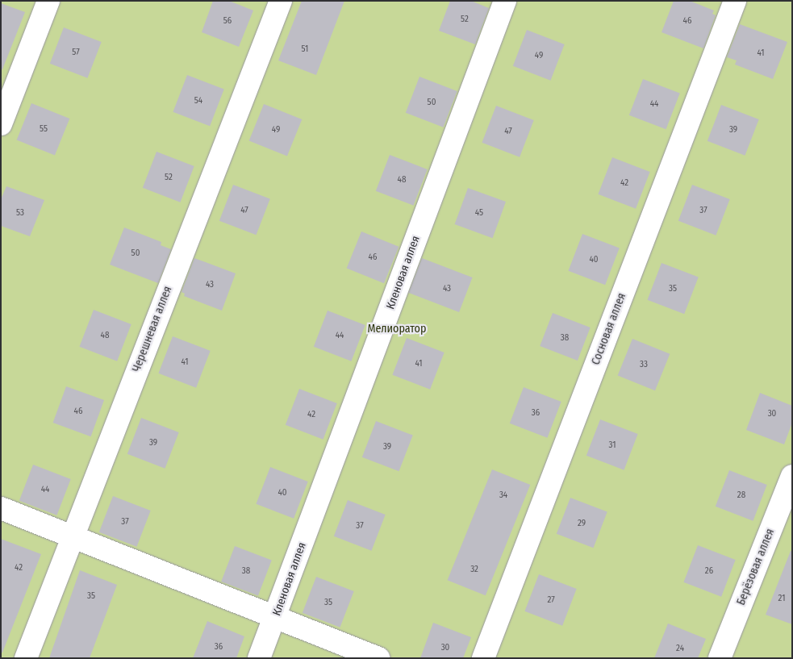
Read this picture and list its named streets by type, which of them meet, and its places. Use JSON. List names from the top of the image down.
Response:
{
  "streets": {
    "street": [
      "Кленовая аллея",
      "Черешневая аллея",
      "Сосновая аллея",
      "Берёзовая аллея"
    ]
  },
  "parks": ["Мелиоратор"],
  "house_numbers": [
    "52",
    "56",
    "46",
    "51",
    "57",
    "41",
    "49",
    "54",
    "50",
    "44",
    "55",
    "49",
    "39",
    "47",
    "52",
    "48",
    "42",
    "47",
    "37",
    "53",
    "45",
    "50",
    "46",
    "40",
    "43",
    "43",
    "35",
    "48",
    "44",
    "38",
    "41",
    "41",
    "33",
    "46",
    "36",
    "30",
    "42",
    "39",
    "31",
    "39",
    "44",
    "40",
    "34",
    "28",
    "37",
    "29",
    "37",
    "42",
    "32",
    "38",
    "26",
    "35",
    "21",
    "27",
    "35",
    "36",
    "30",
    "24"
  ]
}
